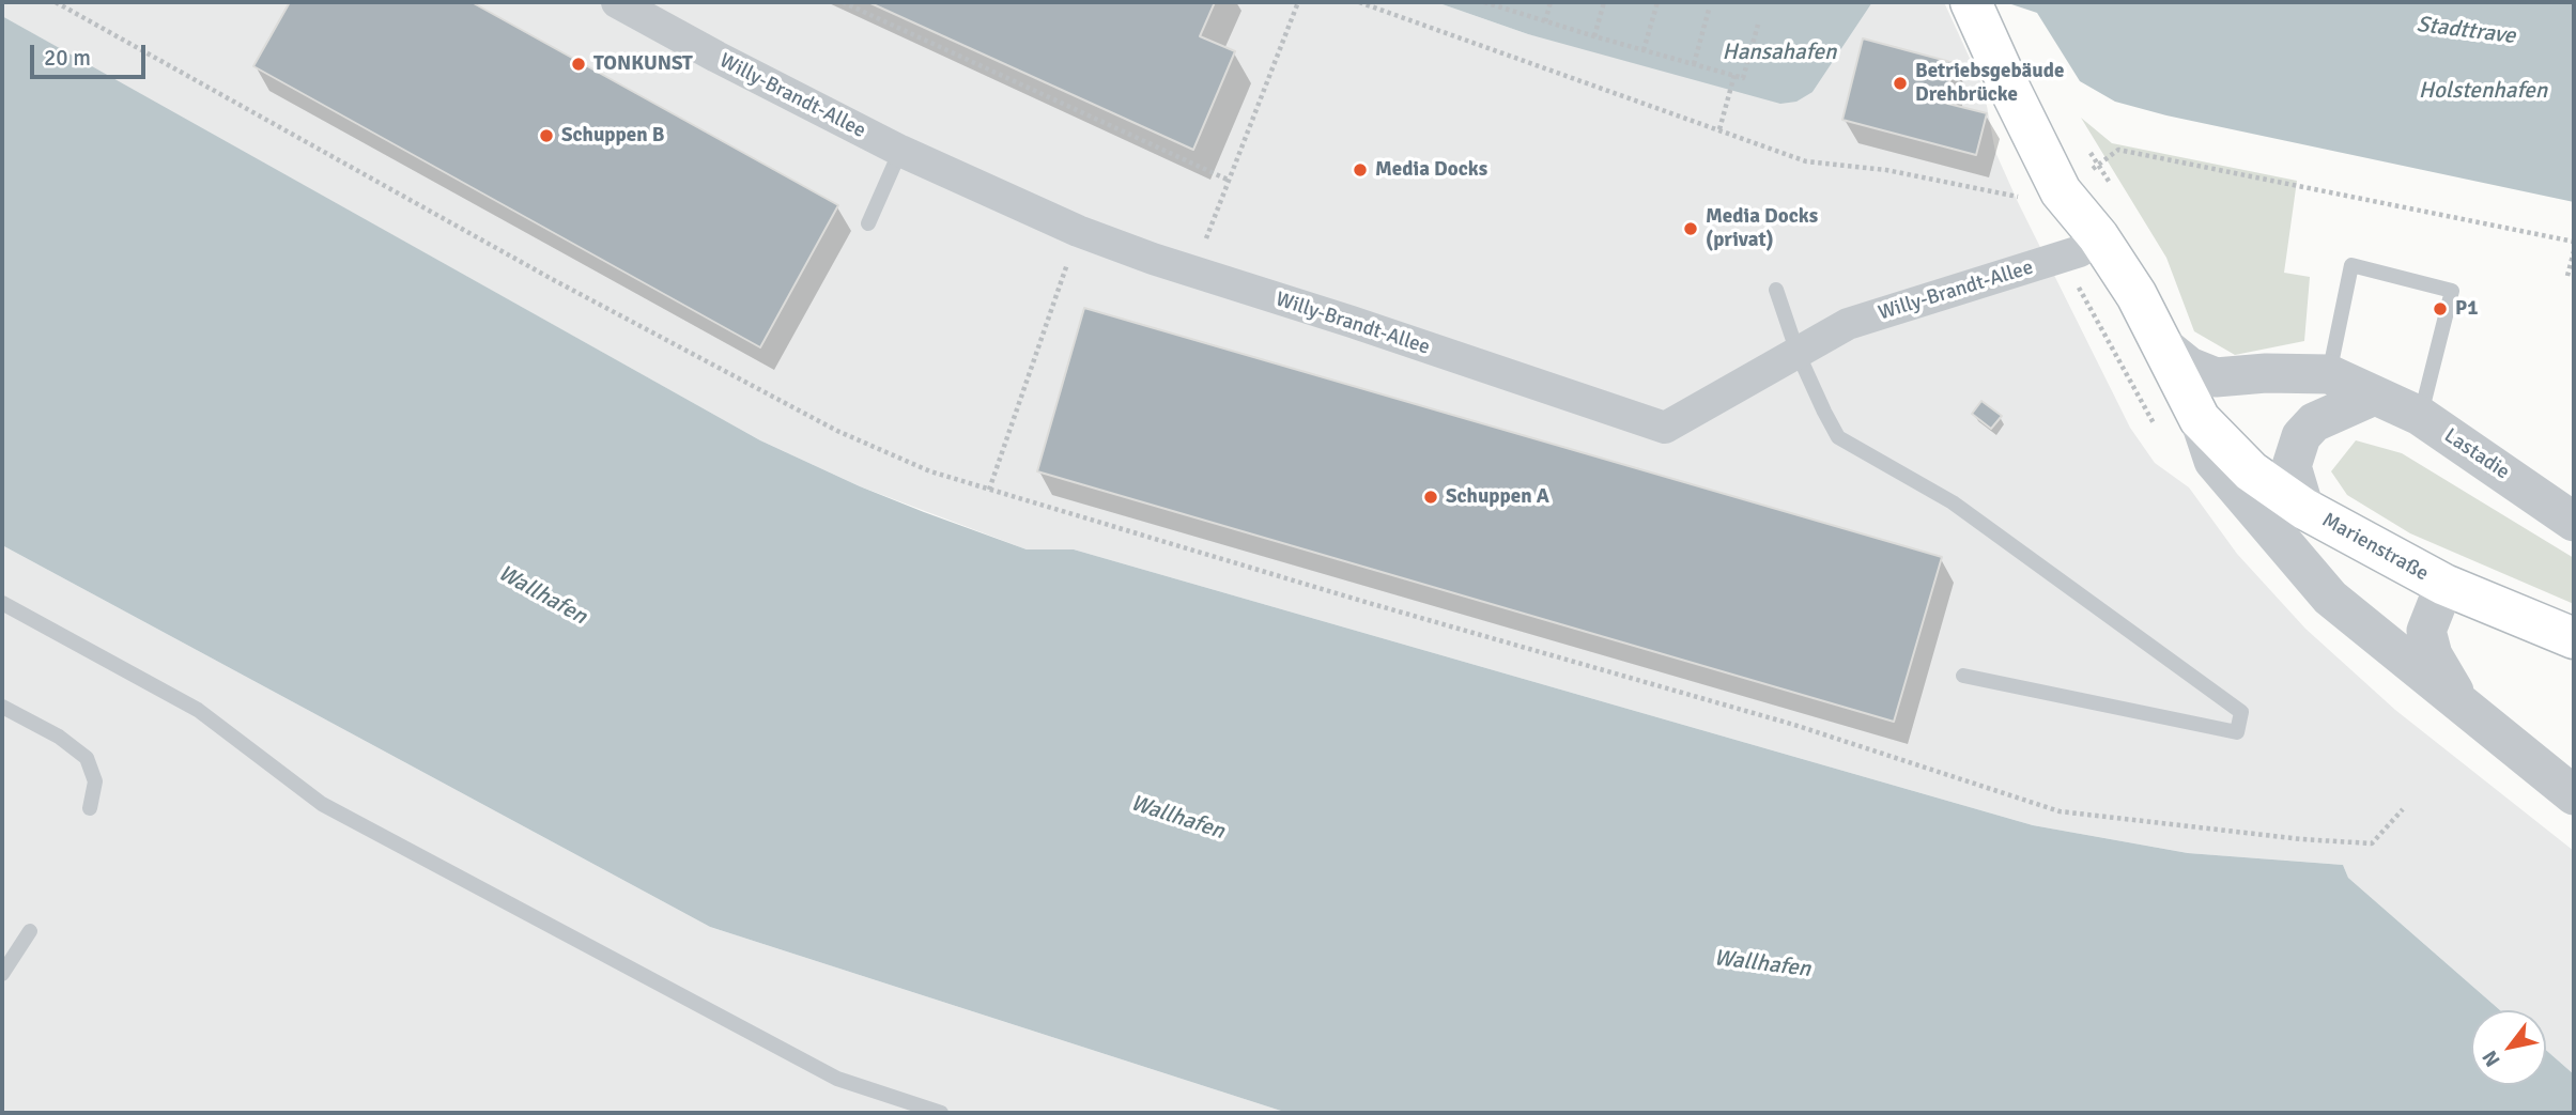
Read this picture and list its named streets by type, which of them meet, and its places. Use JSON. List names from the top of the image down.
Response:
{
  "streets": {
    "main road": ["Marienstraße"],
    "street": ["Willy-Brandt-Allee", "Lastadie"]
  },
  "water": [
    "Stadttrave",
    "Hansahafen",
    "Holstenhafen",
    "Wallhafen"
  ],
  "places": [
    "TONKUNST",
    "Betriebsgebäude Drehbrücke",
    "Schuppen B",
    "Media Docks",
    "Media Docks (privat)",
    "P1",
    "Schuppen A"
  ],
  "scale_bar": "20 m",
  "north": "bottom left"
}
